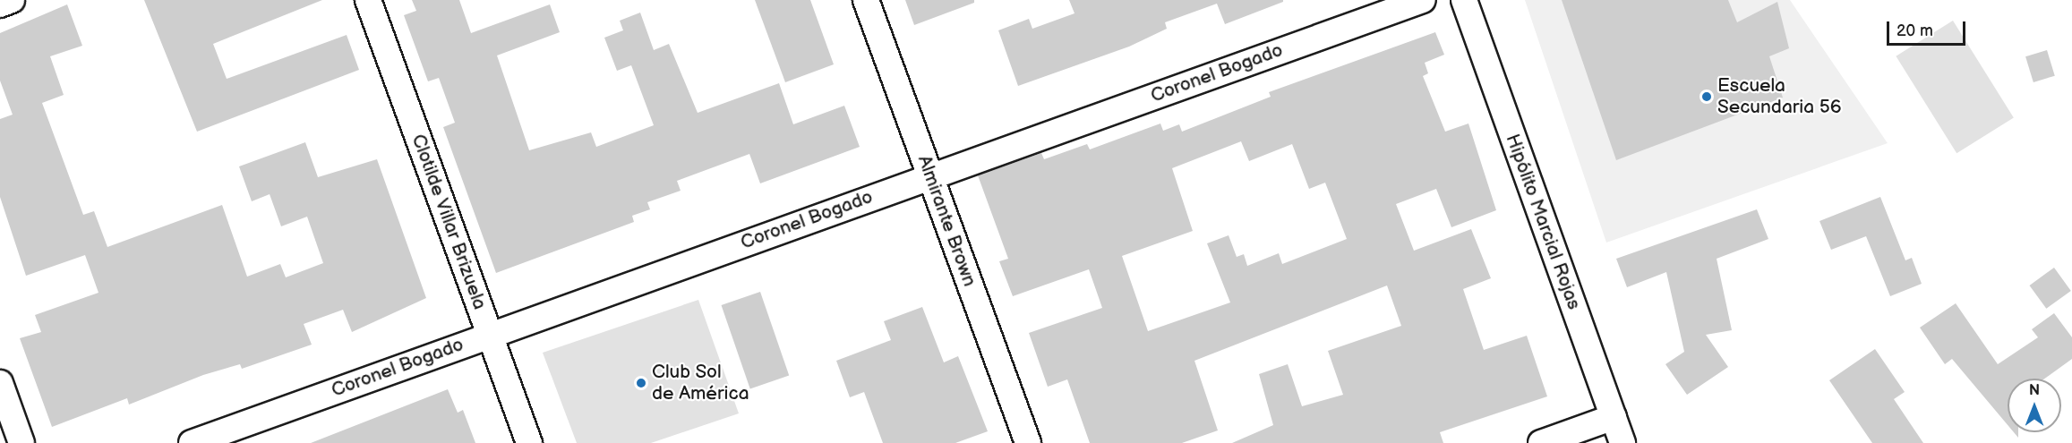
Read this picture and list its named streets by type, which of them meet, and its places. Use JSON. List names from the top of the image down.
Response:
{
  "streets": {
    "street": [
      "Coronel Bogado",
      "Almirante Brown",
      "Clotilde Villar Brizuela",
      "Hipólito Marcial Rojas"
    ]
  },
  "crossings": [
    ["Coronel Bogado", "Almirante Brown"],
    ["Coronel Bogado", "Clotilde Villar Brizuela"]
  ],
  "places": ["Escuela Secundaria 56", "Club Sol de América"],
  "scale_bar": "20 m",
  "north": "top"
}
